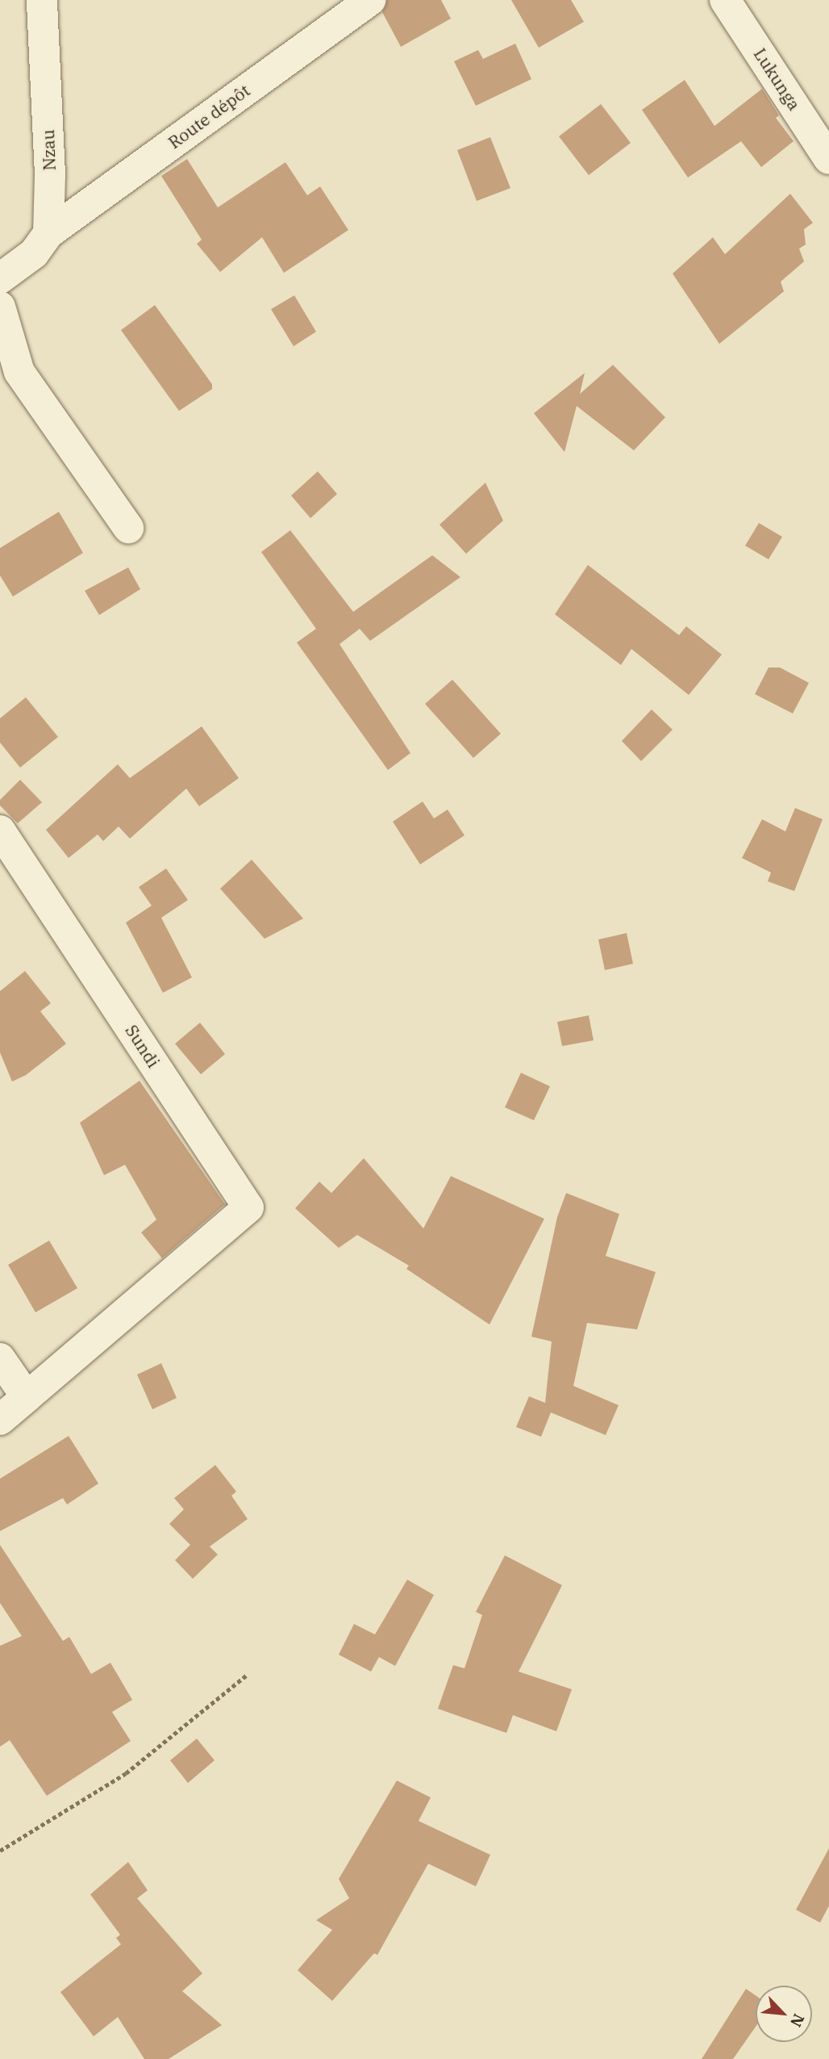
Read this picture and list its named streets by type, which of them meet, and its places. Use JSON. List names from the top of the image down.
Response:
{
  "streets": {
    "street": [
      "Lukunga",
      "Route dépôt",
      "Nzau",
      "Sundi"
    ]
  },
  "crossings": [
    ["Route dépôt", "Nzau"]
  ],
  "north": "bottom right"
}
